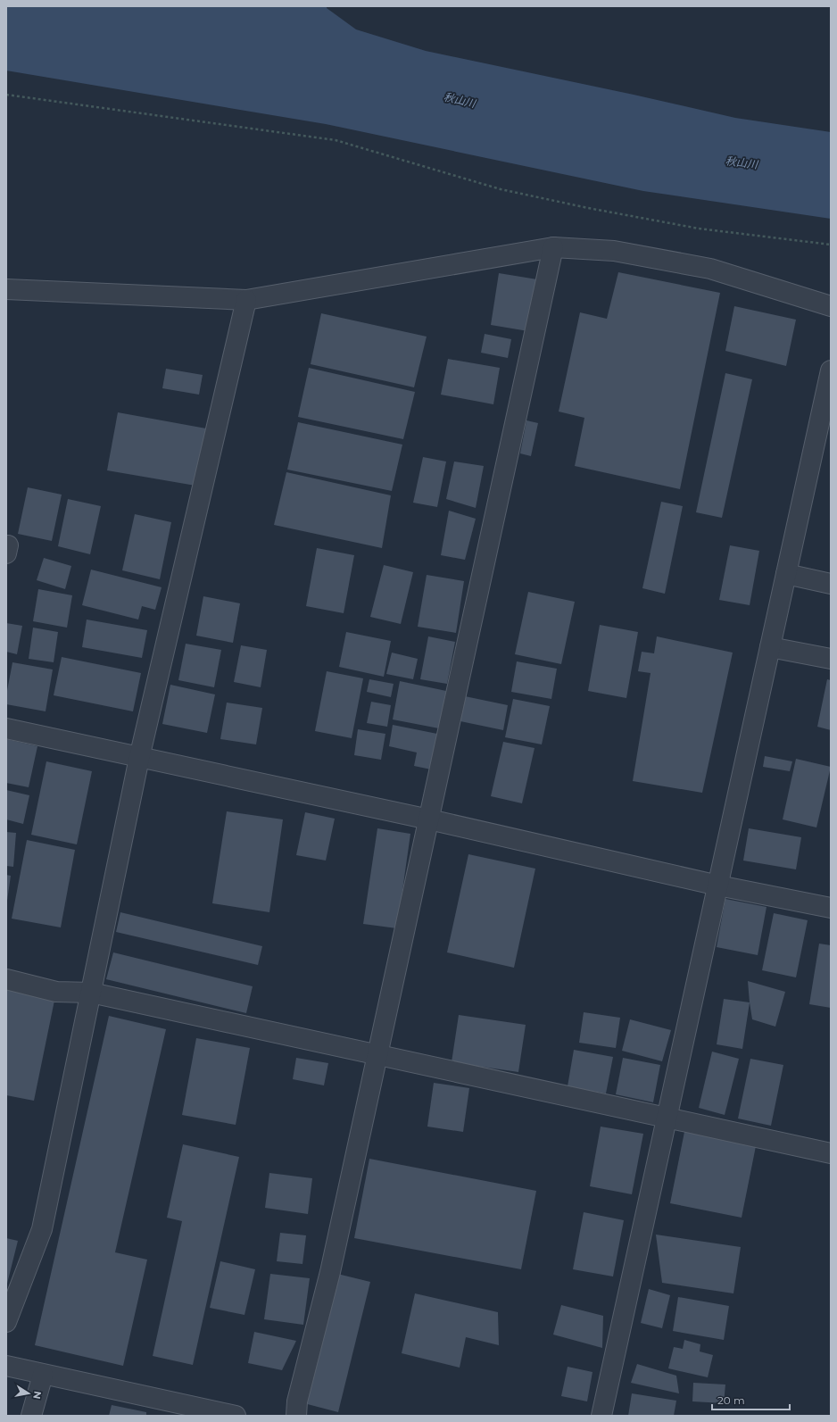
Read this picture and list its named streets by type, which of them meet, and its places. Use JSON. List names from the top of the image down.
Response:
{
  "water": ["秋山川"],
  "scale_bar": "20 m",
  "north": "right"
}
